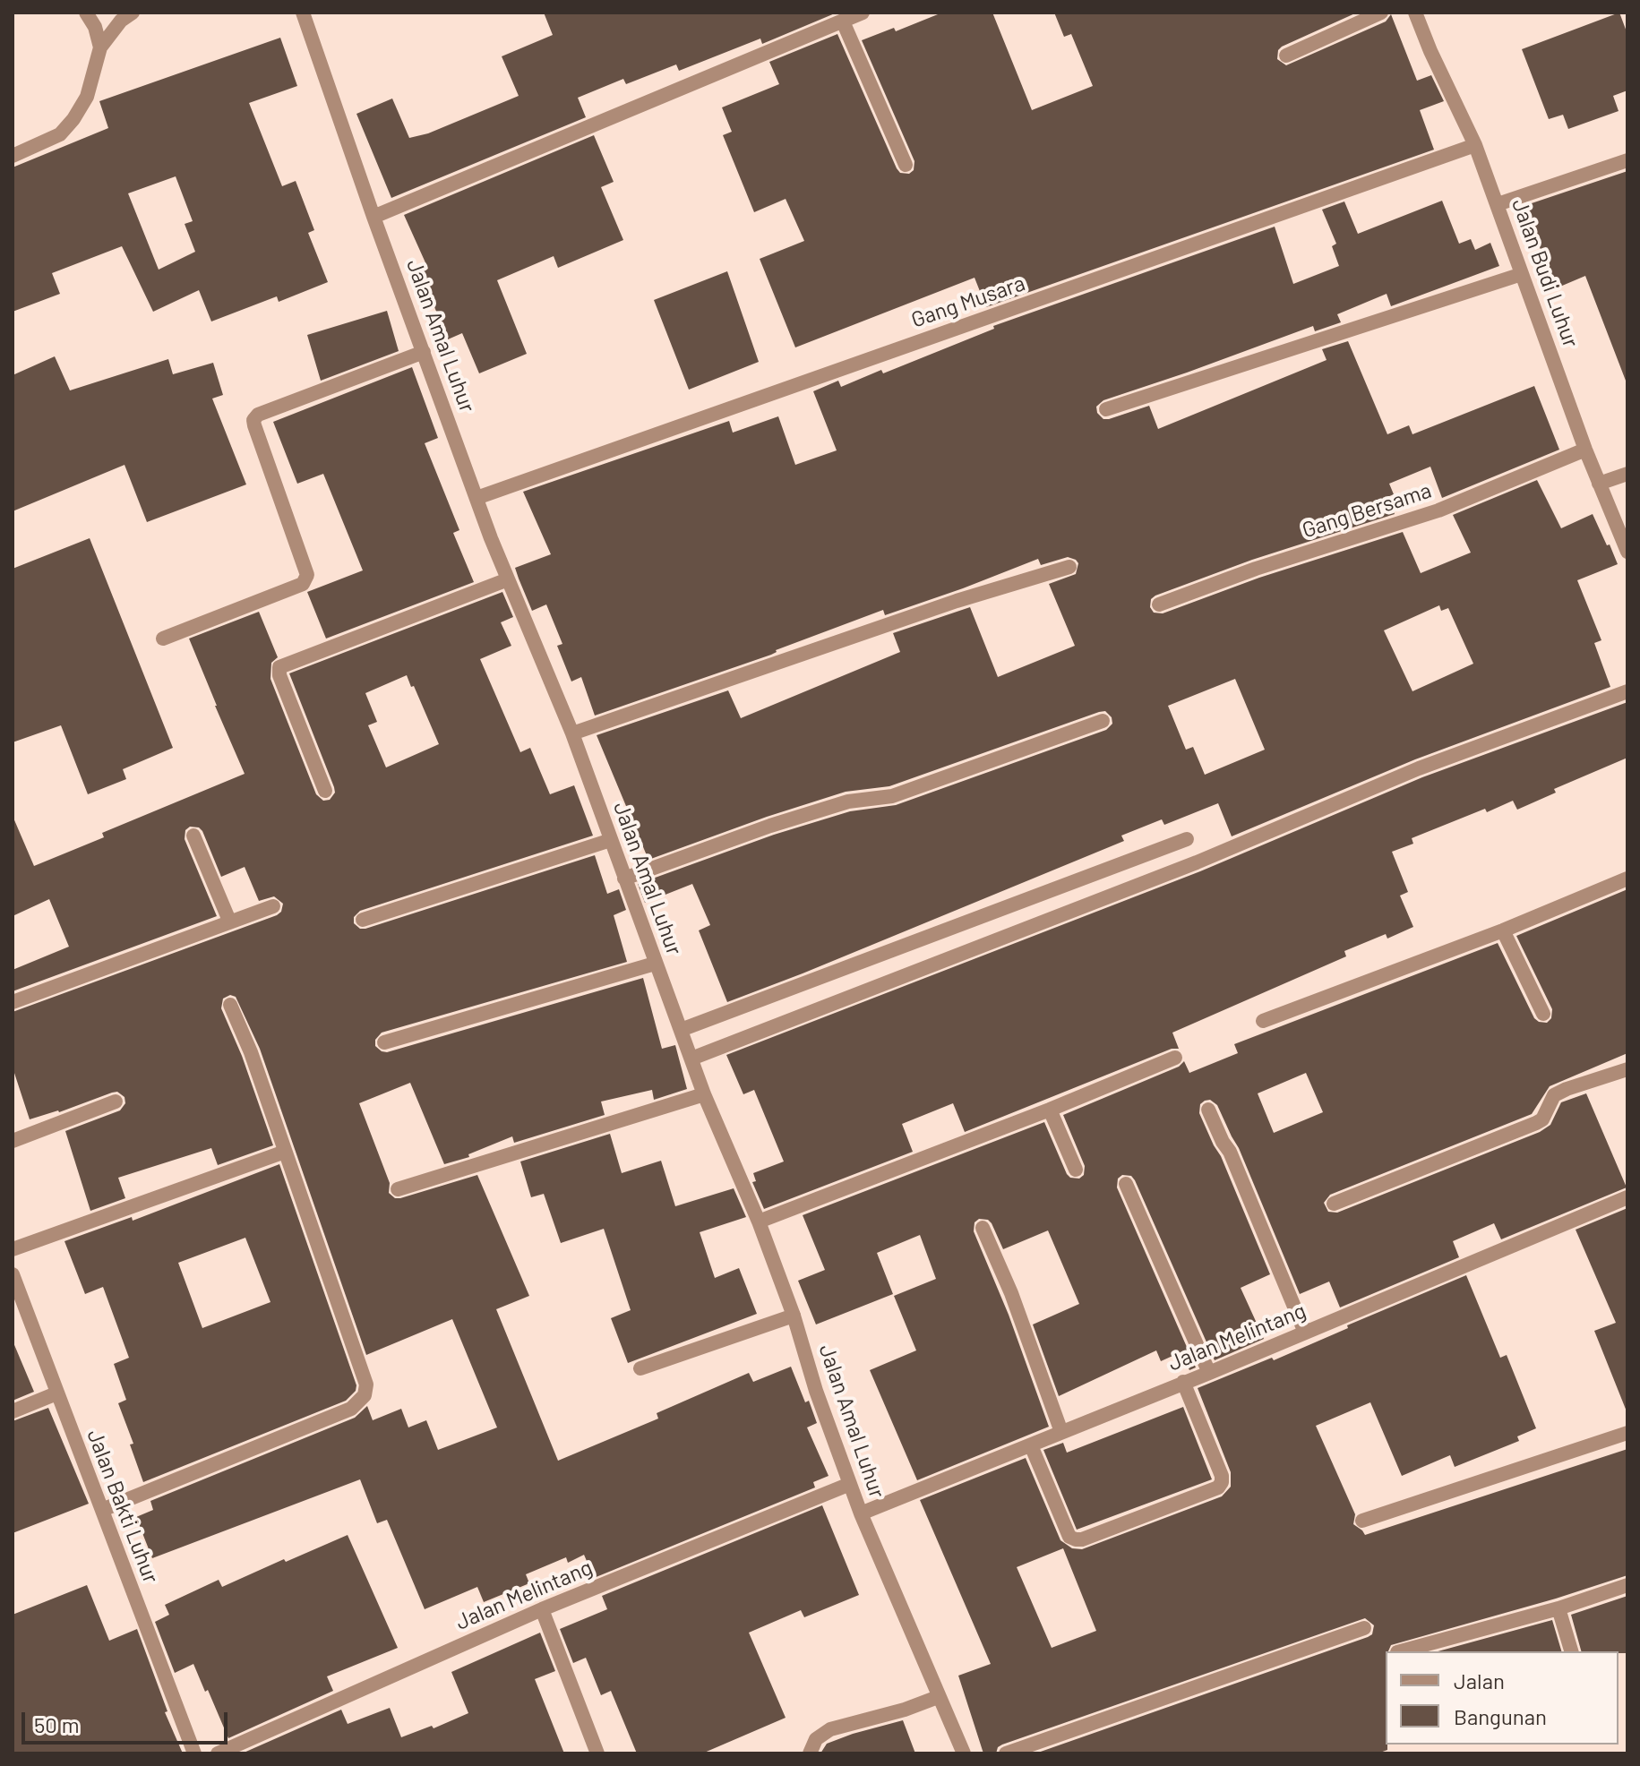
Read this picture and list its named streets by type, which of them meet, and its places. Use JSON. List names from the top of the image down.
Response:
{
  "streets": {
    "street": [
      "Jalan Budi Luhur",
      "Gang Musara",
      "Jalan Amal Luhur",
      "Gang Bersama",
      "Jalan Melintang",
      "Jalan Bakti Luhur"
    ]
  },
  "crossings": [
    ["Jalan Budi Luhur", "Gang Musara"],
    ["Jalan Budi Luhur", "Gang Bersama"],
    ["Gang Musara", "Jalan Amal Luhur"],
    ["Jalan Amal Luhur", "Jalan Melintang"]
  ],
  "legend": ["Jalan", "Bangunan"],
  "scale_bar": "50 m"
}
